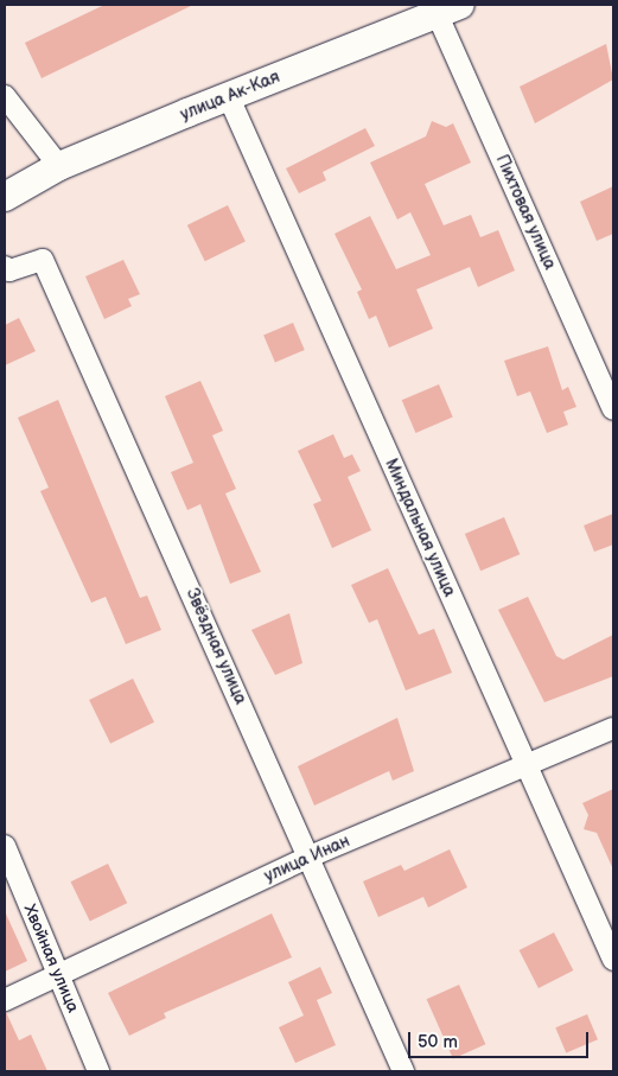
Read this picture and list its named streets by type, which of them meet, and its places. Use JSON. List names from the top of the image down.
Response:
{
  "streets": {
    "main road": ["улица Ак-Кая"],
    "street": [
      "Пихтовая улица",
      "Миндальная улица",
      "Звёздная улица",
      "улица Инан",
      "Хвойная улица"
    ]
  },
  "crossings": [
    ["улица Ак-Кая", "Пихтовая улица"],
    ["улица Ак-Кая", "Миндальная улица"],
    ["Миндальная улица", "улица Инан"],
    ["Звёздная улица", "улица Инан"],
    ["улица Инан", "Хвойная улица"]
  ],
  "scale_bar": "50 m"
}
